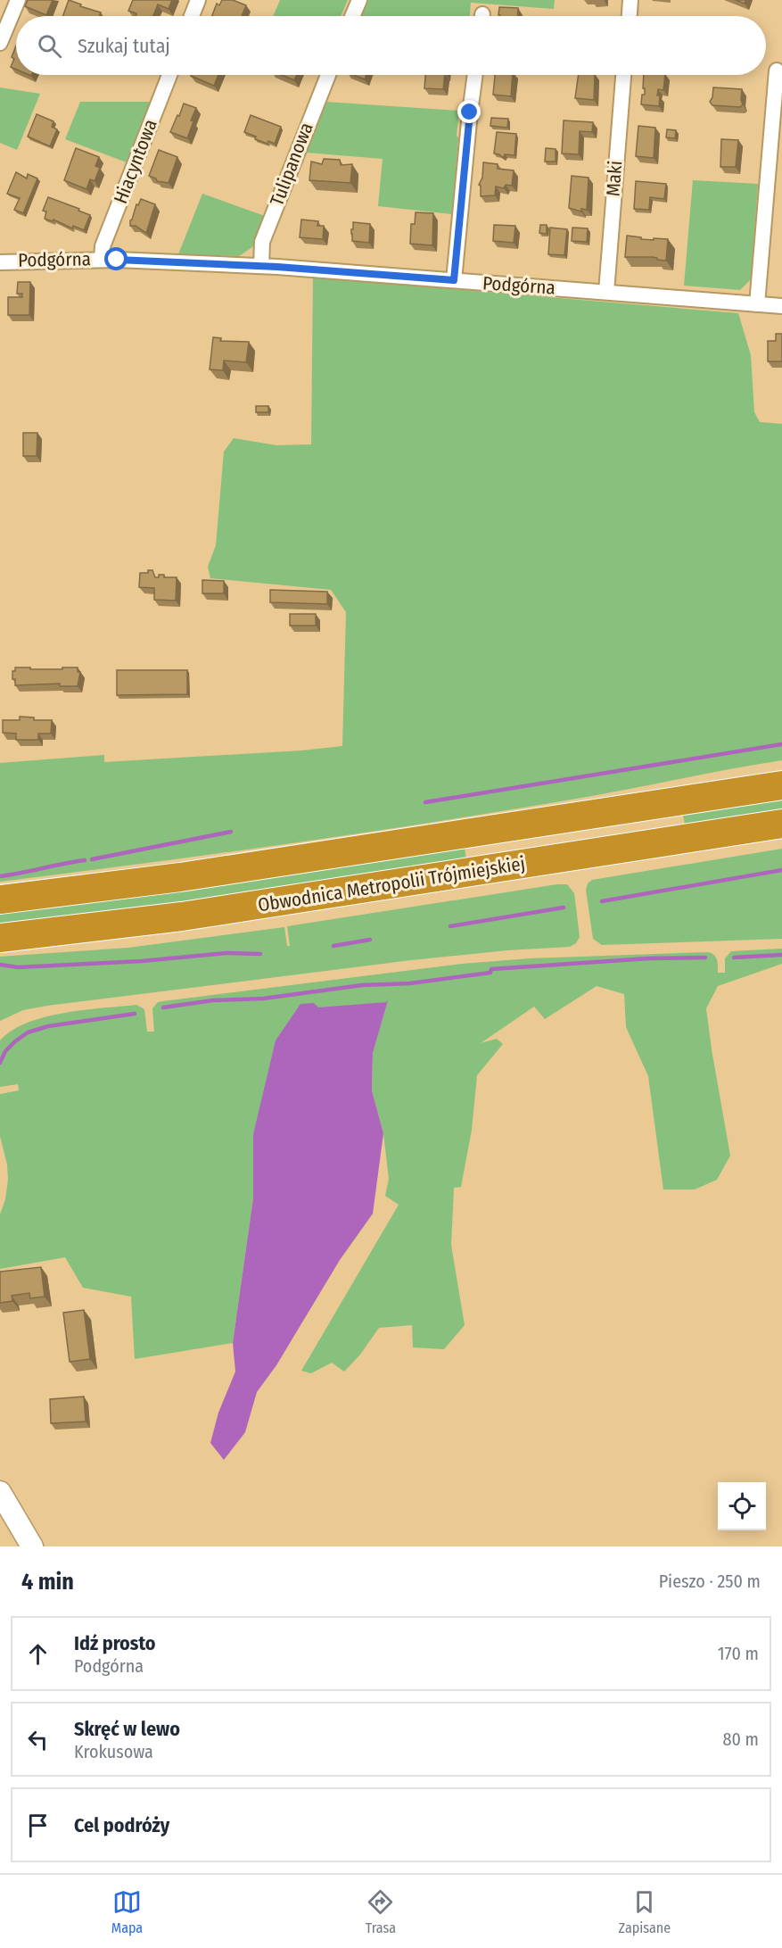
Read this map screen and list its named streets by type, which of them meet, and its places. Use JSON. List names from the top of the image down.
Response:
{
  "streets": {
    "highway": ["Obwodnica Metropolii Trójmiejskiej"],
    "street": [
      "Hiacyntowa",
      "Tulipanowa",
      "Maki",
      "Podgórna"
    ]
  },
  "crossings": [
    ["Hiacyntowa", "Podgórna"],
    ["Tulipanowa", "Podgórna"],
    ["Maki", "Podgórna"]
  ],
  "page": {
    "search": "Szukaj tutaj",
    "heading": ["4 min", "Pieszo · 250 m"],
    "list": [
      ["Idź prosto", "Podgórna", "170 m"],
      ["Skręć w lewo", "Krokusowa", "80 m"],
      "Cel podróży"
    ],
    "nav": ["Mapa", "Trasa", "Zapisane"]
  }
}
